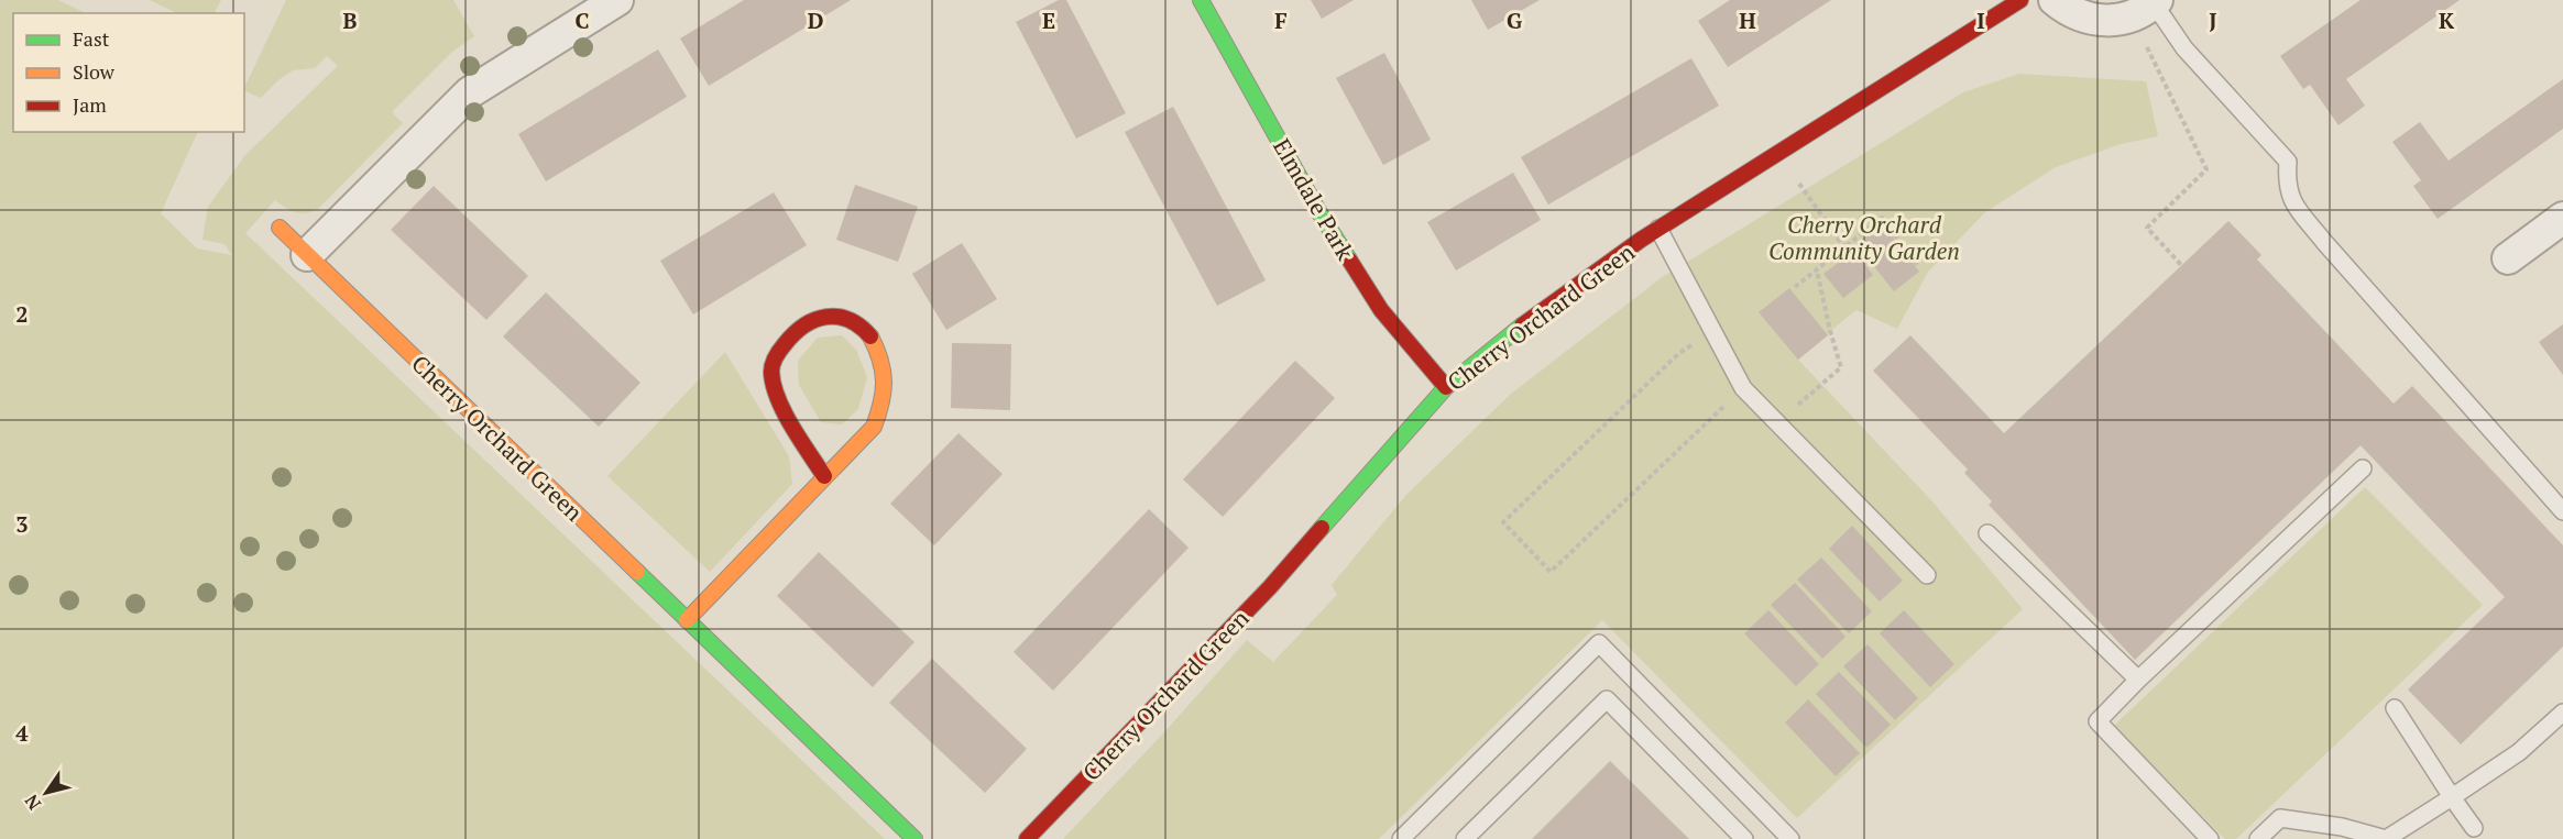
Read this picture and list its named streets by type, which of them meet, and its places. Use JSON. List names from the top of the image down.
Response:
{
  "streets": {
    "street": ["Elmdale Park", "Cherry Orchard Green"]
  },
  "crossings": [
    ["Elmdale Park", "Cherry Orchard Green"]
  ],
  "parks": ["Cherry Orchard Community Garden"],
  "legend": ["Fast", "Slow", "Jam"],
  "north": "bottom left",
  "grid": {
    "columns": [
      "B",
      "C",
      "D",
      "E",
      "F",
      "G",
      "H",
      "I",
      "J",
      "K"
    ],
    "rows": ["2", "3", "4"]
  }
}
